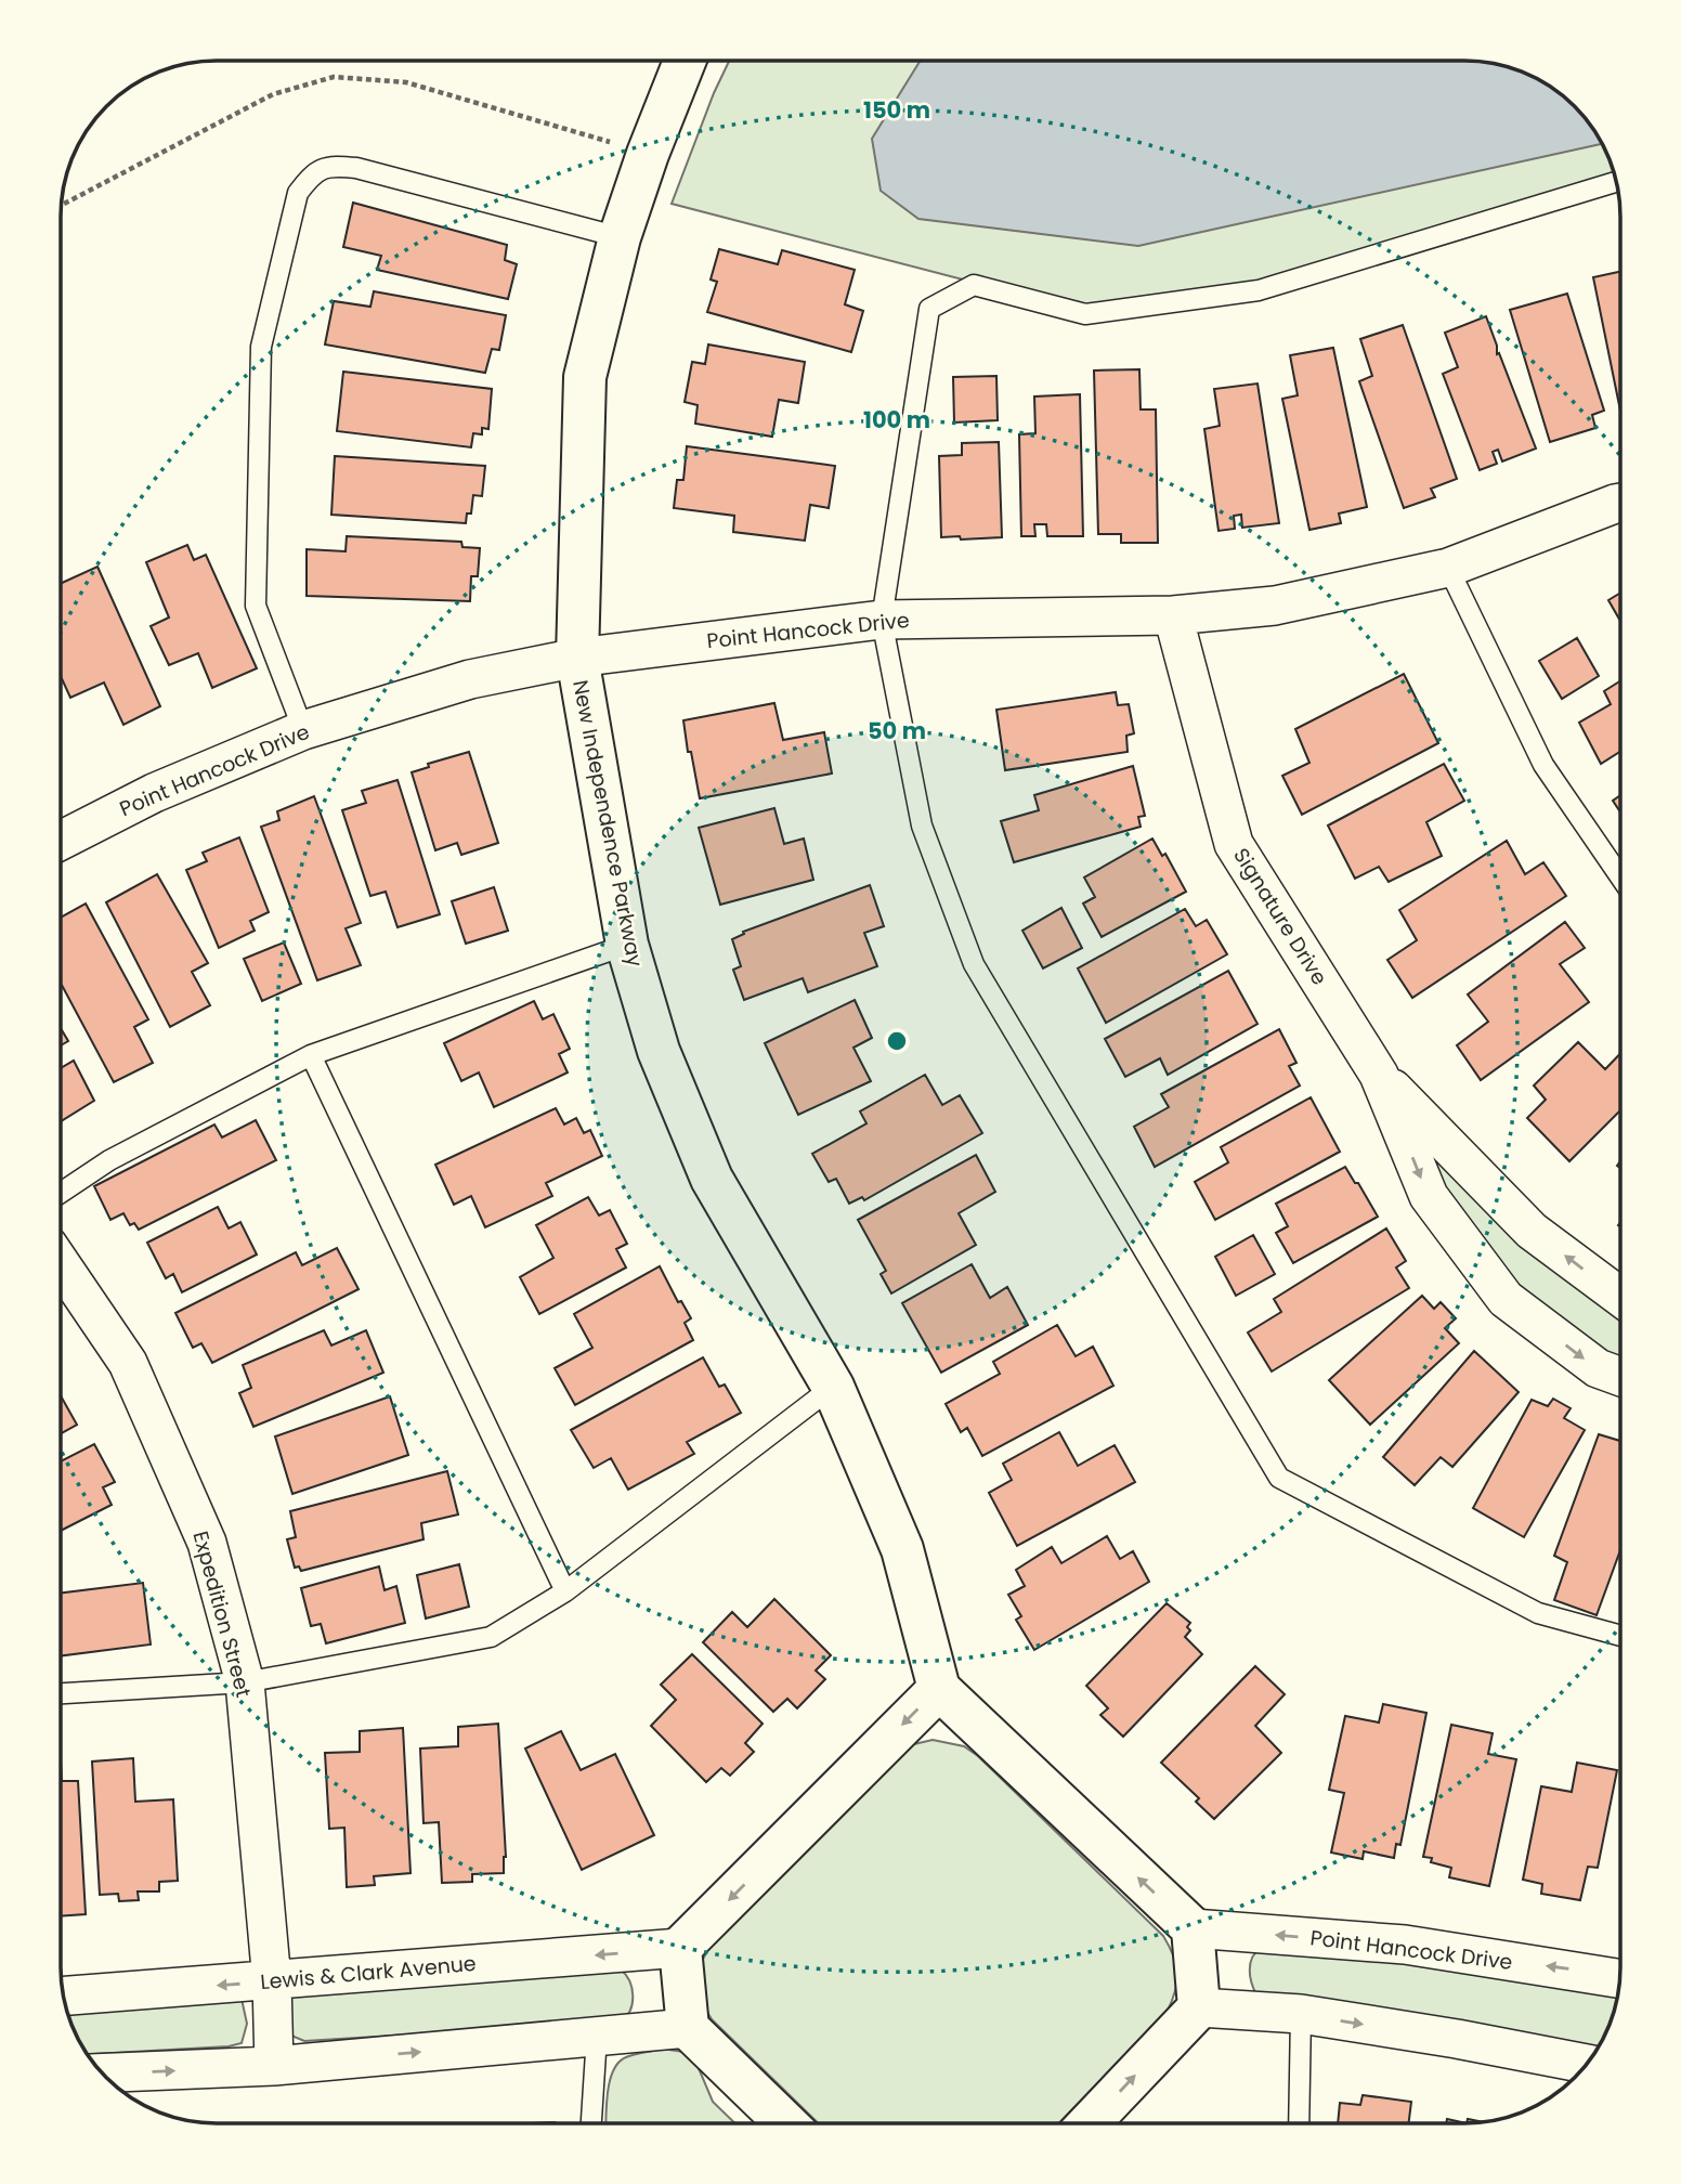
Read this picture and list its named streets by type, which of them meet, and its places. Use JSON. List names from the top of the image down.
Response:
{
  "streets": {
    "street": [
      "Point Hancock Drive",
      "New Independence Parkway",
      "Signature Drive",
      "Expedition Street",
      "Lewis & Clark Avenue"
    ]
  },
  "crossings": [
    ["Point Hancock Drive", "New Independence Parkway"],
    ["Point Hancock Drive", "Signature Drive"],
    ["Expedition Street", "Lewis & Clark Avenue"]
  ],
  "rings": ["150 m", "100 m", "50 m"]
}
